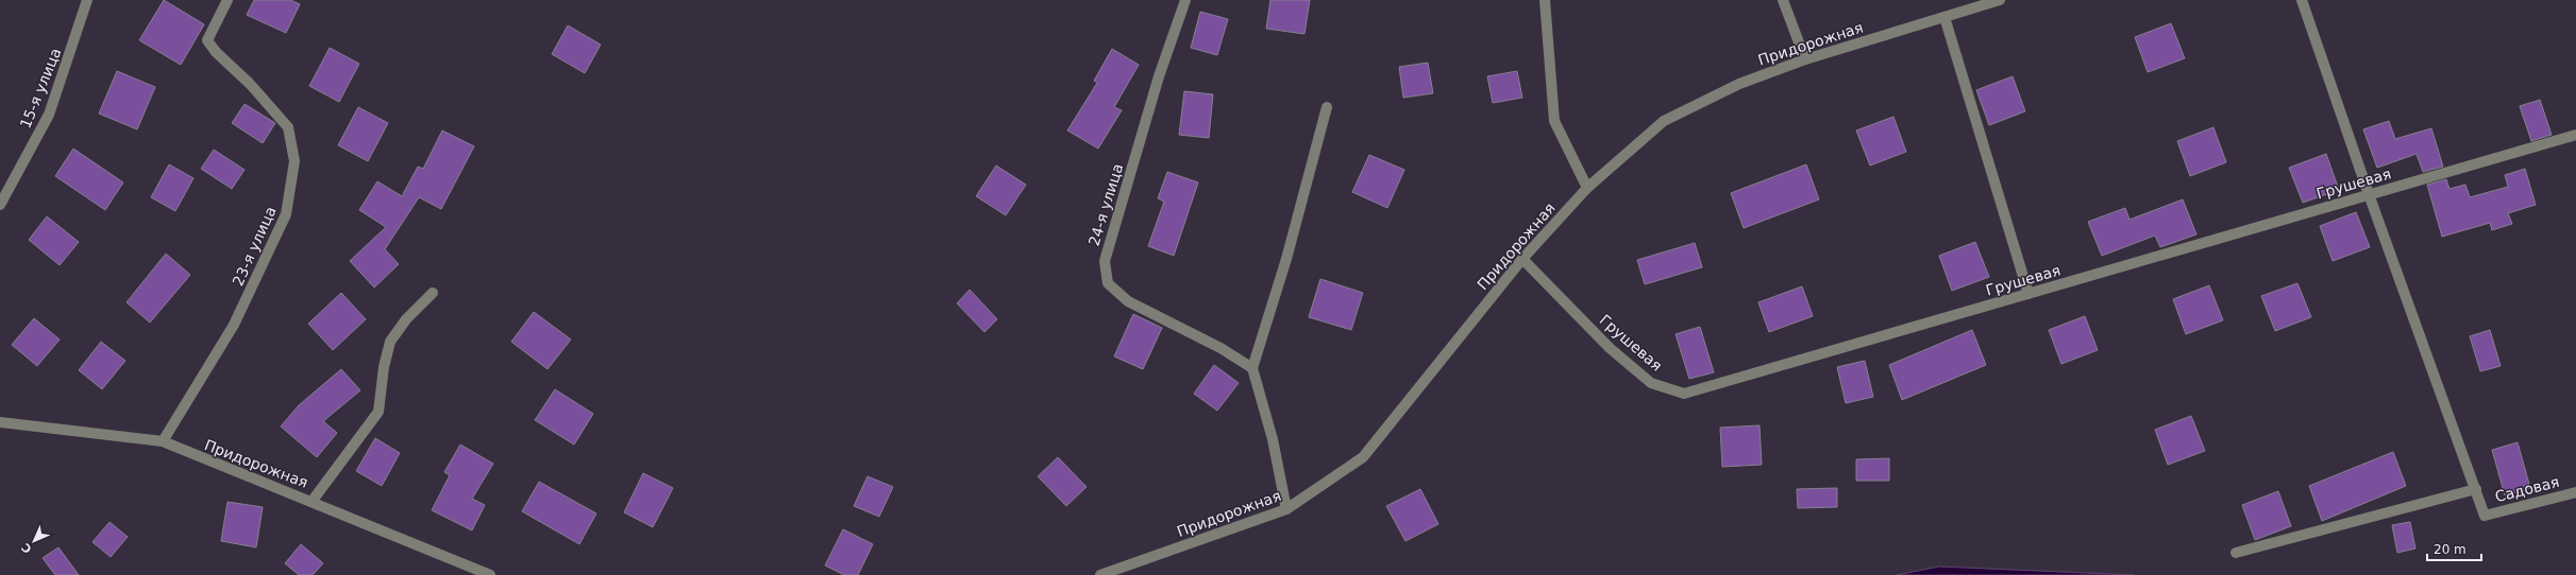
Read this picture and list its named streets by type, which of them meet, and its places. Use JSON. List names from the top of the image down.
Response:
{
  "streets": {
    "street": [
      "Придорожная",
      "15-я улица",
      "Грушевая",
      "24-я улица",
      "23-я улица",
      "Садовая"
    ]
  },
  "crossings": [
    ["Придорожная", "Грушевая"],
    ["Придорожная", "23-я улица"]
  ],
  "scale_bar": "20 m",
  "north": "bottom left"
}
